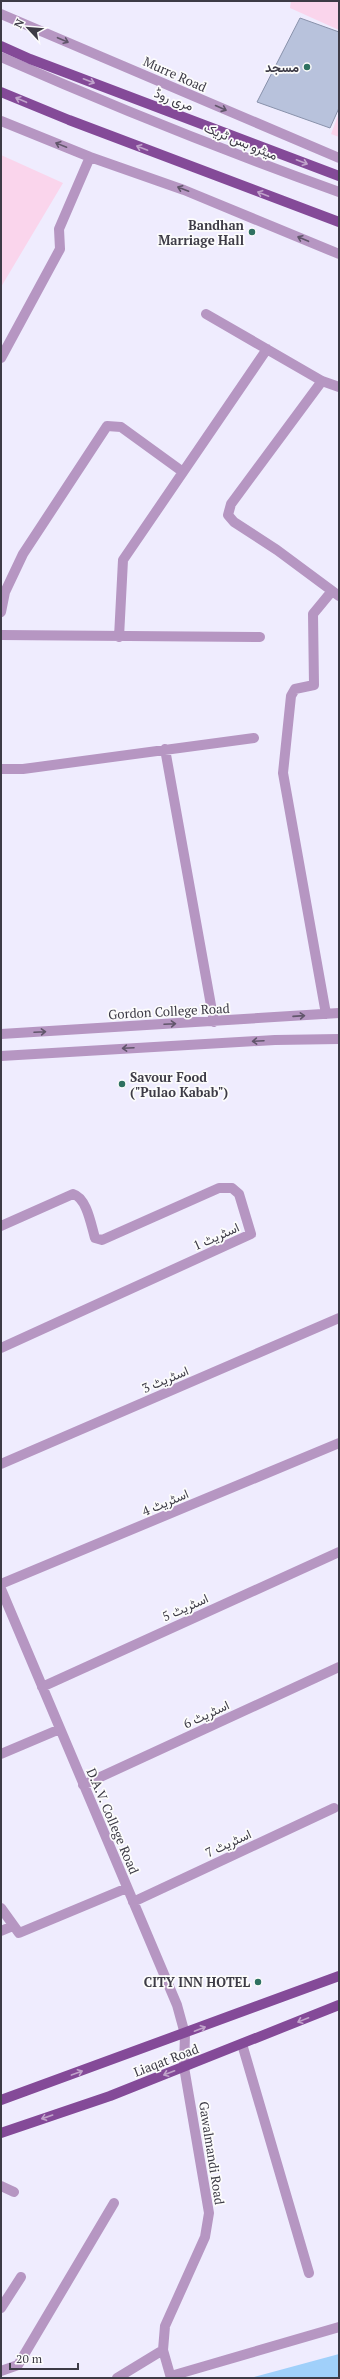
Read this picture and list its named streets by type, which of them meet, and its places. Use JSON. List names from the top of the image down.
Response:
{
  "streets": {
    "main road": ["مری روڈ", "Liaqat Road"],
    "street": [
      "Murre Road",
      "میٹرو بس ٹریک",
      "Gordon College Road",
      "اسٹریٹ 1",
      "اسٹریٹ 3",
      "اسٹریٹ 4",
      "اسٹریٹ 5",
      "اسٹریٹ 6",
      "D.A.V. College Road",
      "اسٹریٹ 7",
      "Gawalmandi Road"
    ]
  },
  "crossings": [
    ["اسٹریٹ 5", "D.A.V. College Road"],
    ["اسٹریٹ 6", "D.A.V. College Road"],
    ["D.A.V. College Road", "اسٹریٹ 7"],
    ["D.A.V. College Road", "Liaqat Road"],
    ["D.A.V. College Road", "Gawalmandi Road"],
    ["Liaqat Road", "Gawalmandi Road"]
  ],
  "places": [
    "مسجد",
    "Bandhan Marriage Hall",
    "Savour Food (\"Pulao Kabab\")",
    "CITY INN HOTEL"
  ],
  "scale_bar": "20 m",
  "north": "top left"
}
